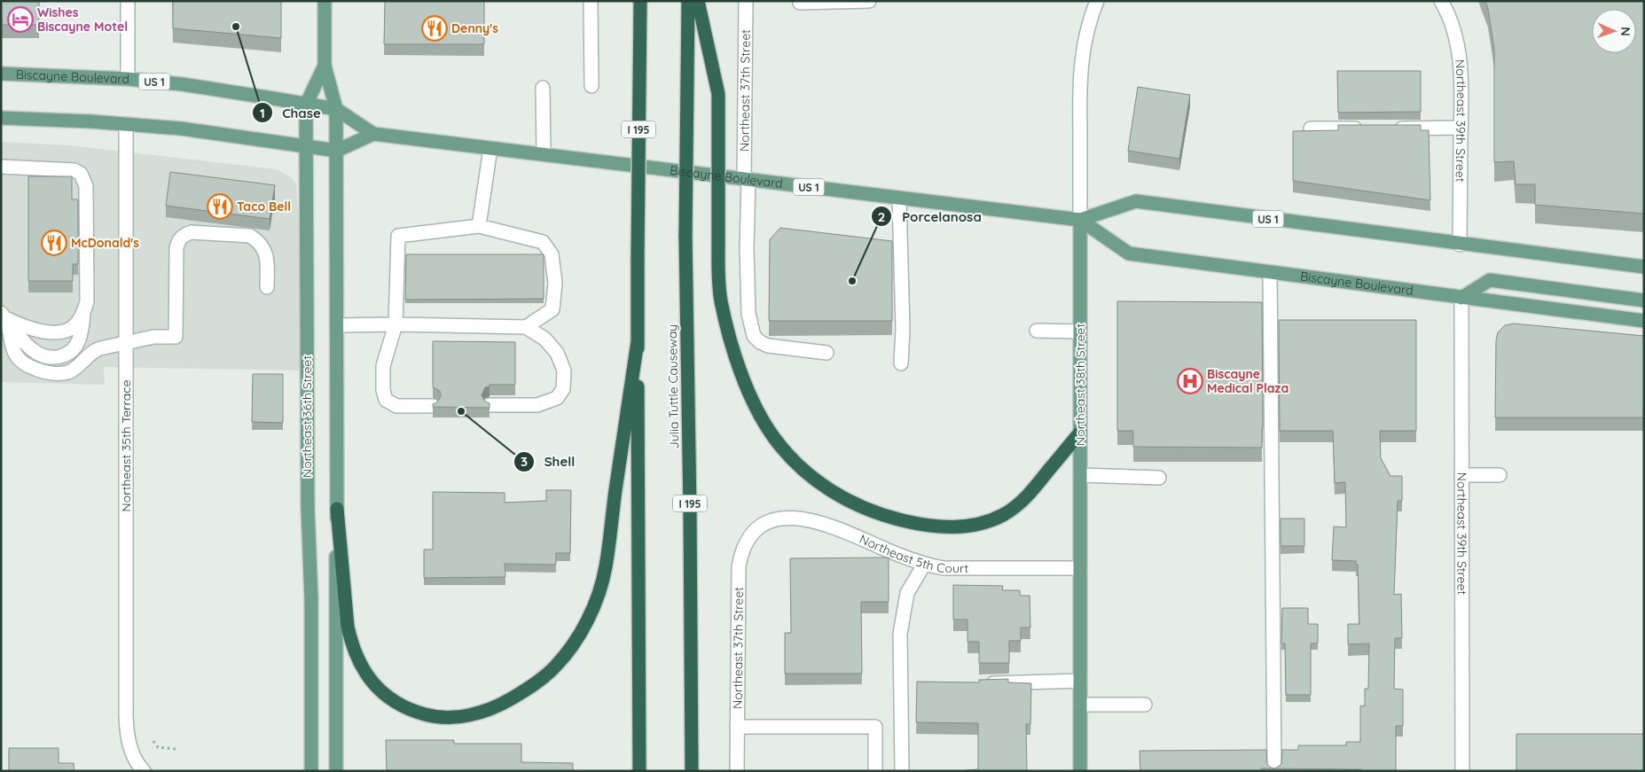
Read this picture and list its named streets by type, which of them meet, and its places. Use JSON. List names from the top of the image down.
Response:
{
  "streets": {
    "highway": ["I 195", "Julia Tuttle Causeway"],
    "main road": [
      "Biscayne Boulevard",
      "US 1",
      "Northeast 38th Street",
      "Northeast 36th Street"
    ],
    "street": [
      "Northeast 37th Street",
      "Northeast 39th Street",
      "Northeast 35th Terrace",
      "Northeast 5th Court"
    ]
  },
  "crossings": [
    ["Biscayne Boulevard", "Northeast 37th Street"],
    ["Biscayne Boulevard", "Northeast 39th Street"],
    ["Biscayne Boulevard", "Northeast 38th Street"],
    ["Biscayne Boulevard", "Northeast 36th Street"],
    ["Northeast 37th Street", "Northeast 5th Court"],
    ["Northeast 38th Street", "Northeast 5th Court"]
  ],
  "places": {
    "hotel": ["Wishes Biscayne Motel"],
    "other": ["Chase", "Porcelanosa", "Shell"],
    "restaurant": ["Denny's", "Taco Bell", "McDonald's"],
    "hospital": ["Biscayne Medical Plaza"]
  },
  "north": "right"
}
